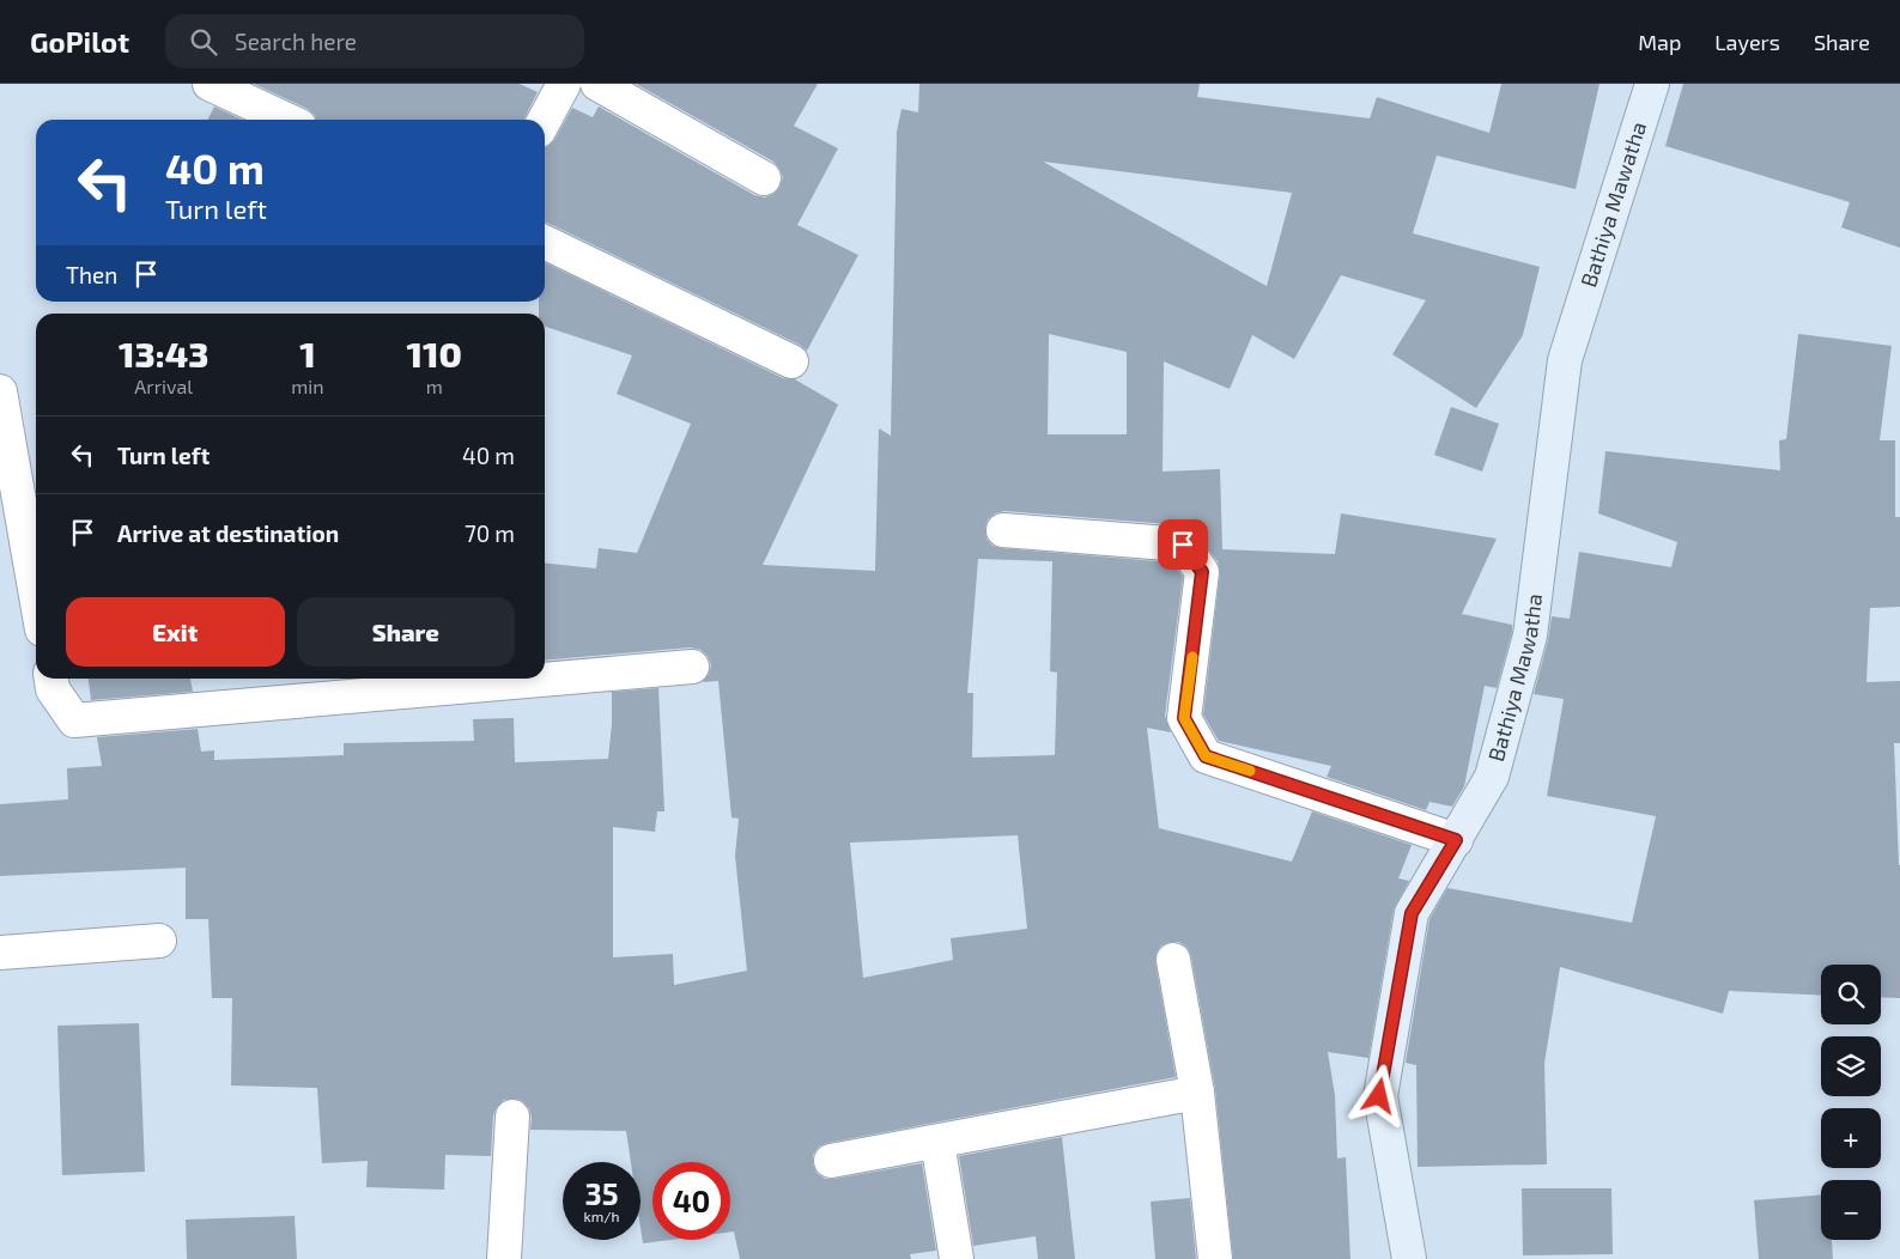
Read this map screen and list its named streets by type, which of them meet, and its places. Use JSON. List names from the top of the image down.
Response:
{
  "streets": {
    "street": ["Bathiya Mawatha"]
  },
  "page": {
    "header": "GoPilot",
    "search": "Search here",
    "nav": ["Map", "Layers", "Share"],
    "turn": ["40 m", "Turn left"],
    "then": "Then",
    "eta": [
      "13:43",
      "Arrival",
      "1",
      "min",
      "110",
      "m"
    ],
    "list": [
      {
        "name": "Turn left",
        "value": "40 m"
      },
      {
        "name": "Arrive at destination",
        "value": "70 m"
      }
    ],
    "buttons": ["Exit", "Share"],
    "map_buttons": ["+", "−"],
    "speed": "35 km/h",
    "limit": "40"
  }
}
